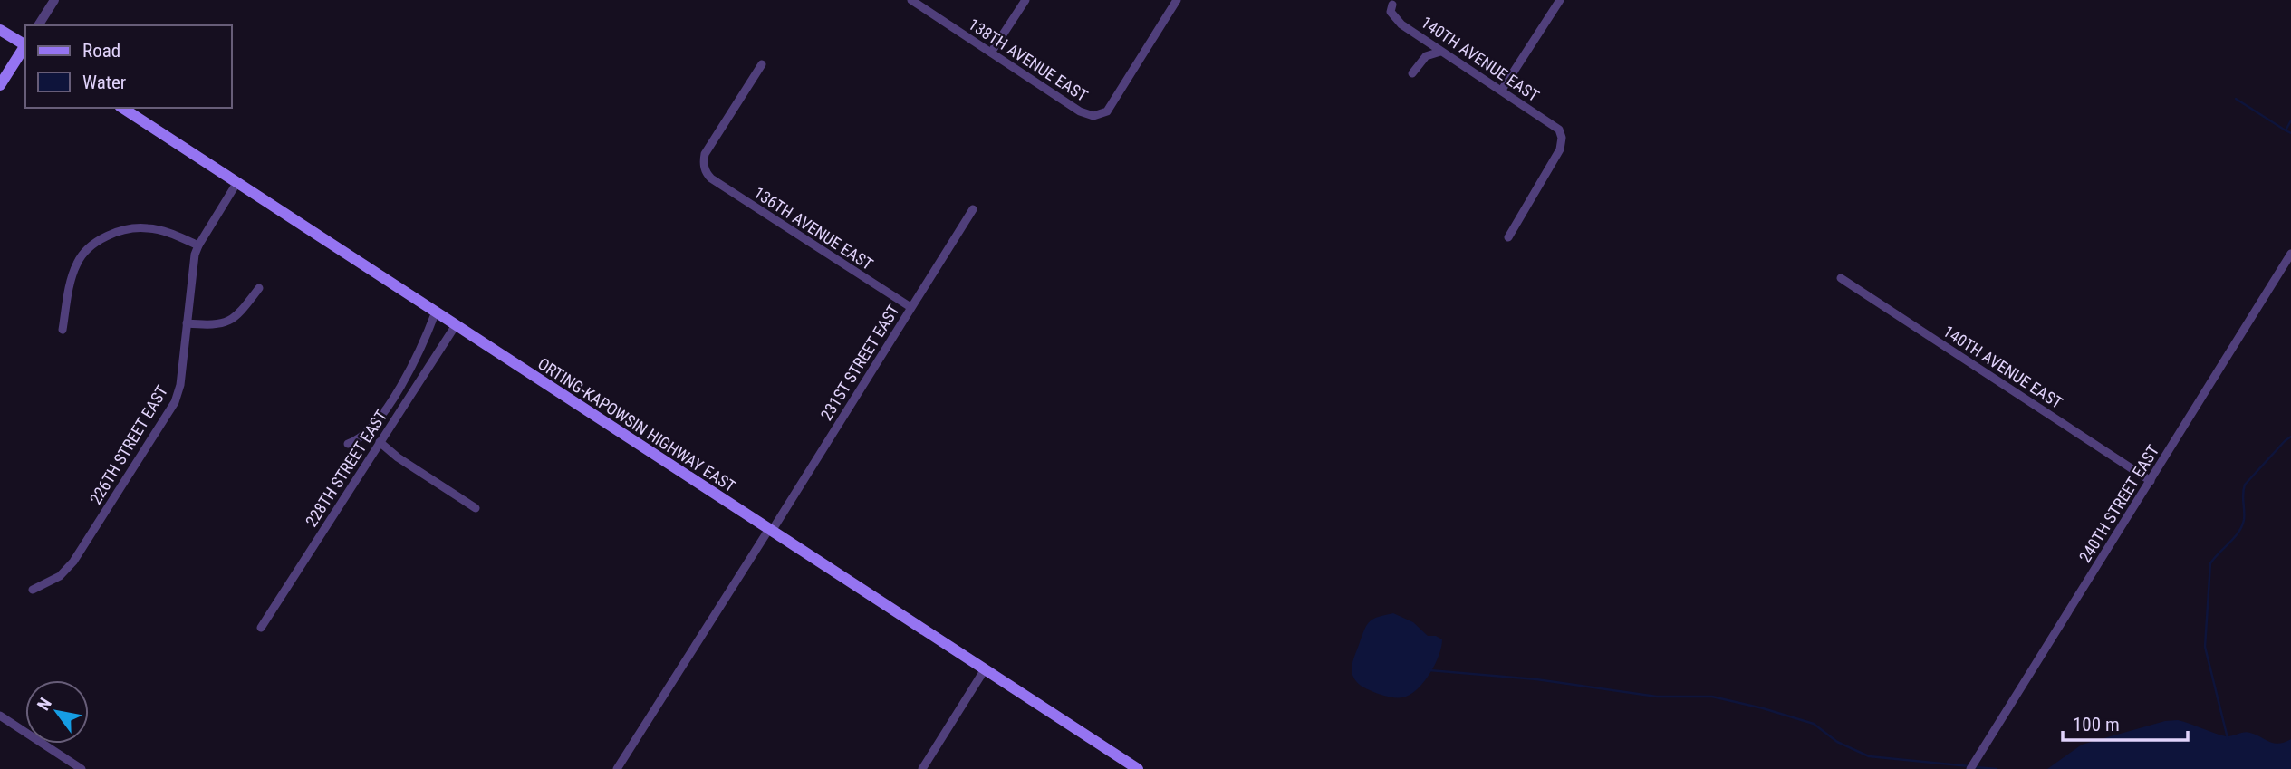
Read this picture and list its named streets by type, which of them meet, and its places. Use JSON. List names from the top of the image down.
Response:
{
  "streets": {
    "main road": ["ORTING-KAPOWSIN HIGHWAY EAST"],
    "street": [
      "140TH AVENUE EAST",
      "138TH AVENUE EAST",
      "136TH AVENUE EAST",
      "231ST STREET EAST",
      "226TH STREET EAST",
      "228TH STREET EAST",
      "240TH STREET EAST"
    ]
  },
  "crossings": [
    ["140TH AVENUE EAST", "240TH STREET EAST"],
    ["136TH AVENUE EAST", "231ST STREET EAST"],
    ["231ST STREET EAST", "ORTING-KAPOWSIN HIGHWAY EAST"],
    ["ORTING-KAPOWSIN HIGHWAY EAST", "226TH STREET EAST"],
    ["ORTING-KAPOWSIN HIGHWAY EAST", "228TH STREET EAST"]
  ],
  "legend": ["Road", "Water"],
  "scale_bar": "100 m",
  "north": "top left"
}
